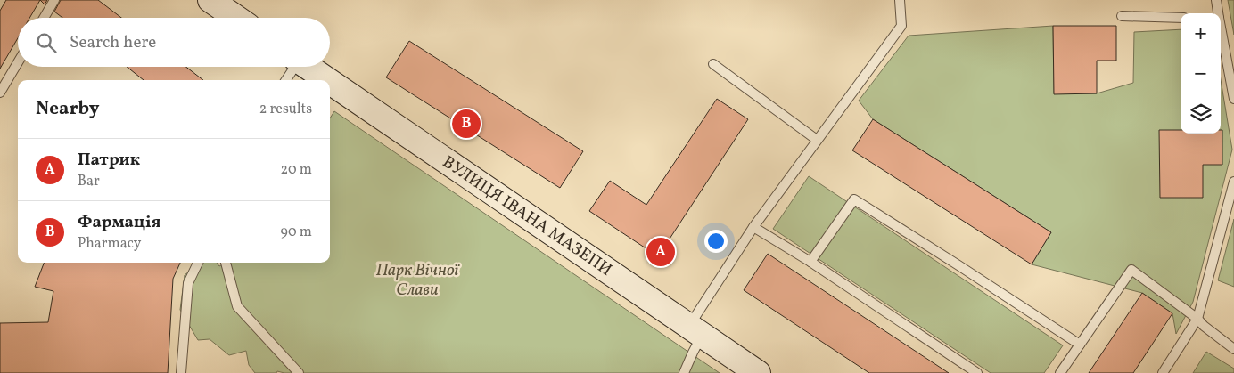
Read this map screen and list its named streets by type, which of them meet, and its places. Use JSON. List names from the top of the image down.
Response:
{
  "streets": {
    "main road": ["ВУЛИЦЯ ІВАНА МАЗЕПИ"]
  },
  "parks": ["Парк Вічної Слави"],
  "page": {
    "map_buttons": ["+", "−"],
    "search": "Search here",
    "heading": ["Nearby", "2 results"],
    "pins": ["B", "A"],
    "list": [
      {
        "mark": "A",
        "name": "Патрик",
        "note": "Bar",
        "value": "20 m"
      },
      {
        "mark": "B",
        "name": "Фармація",
        "note": "Pharmacy",
        "value": "90 m"
      }
    ]
  }
}
